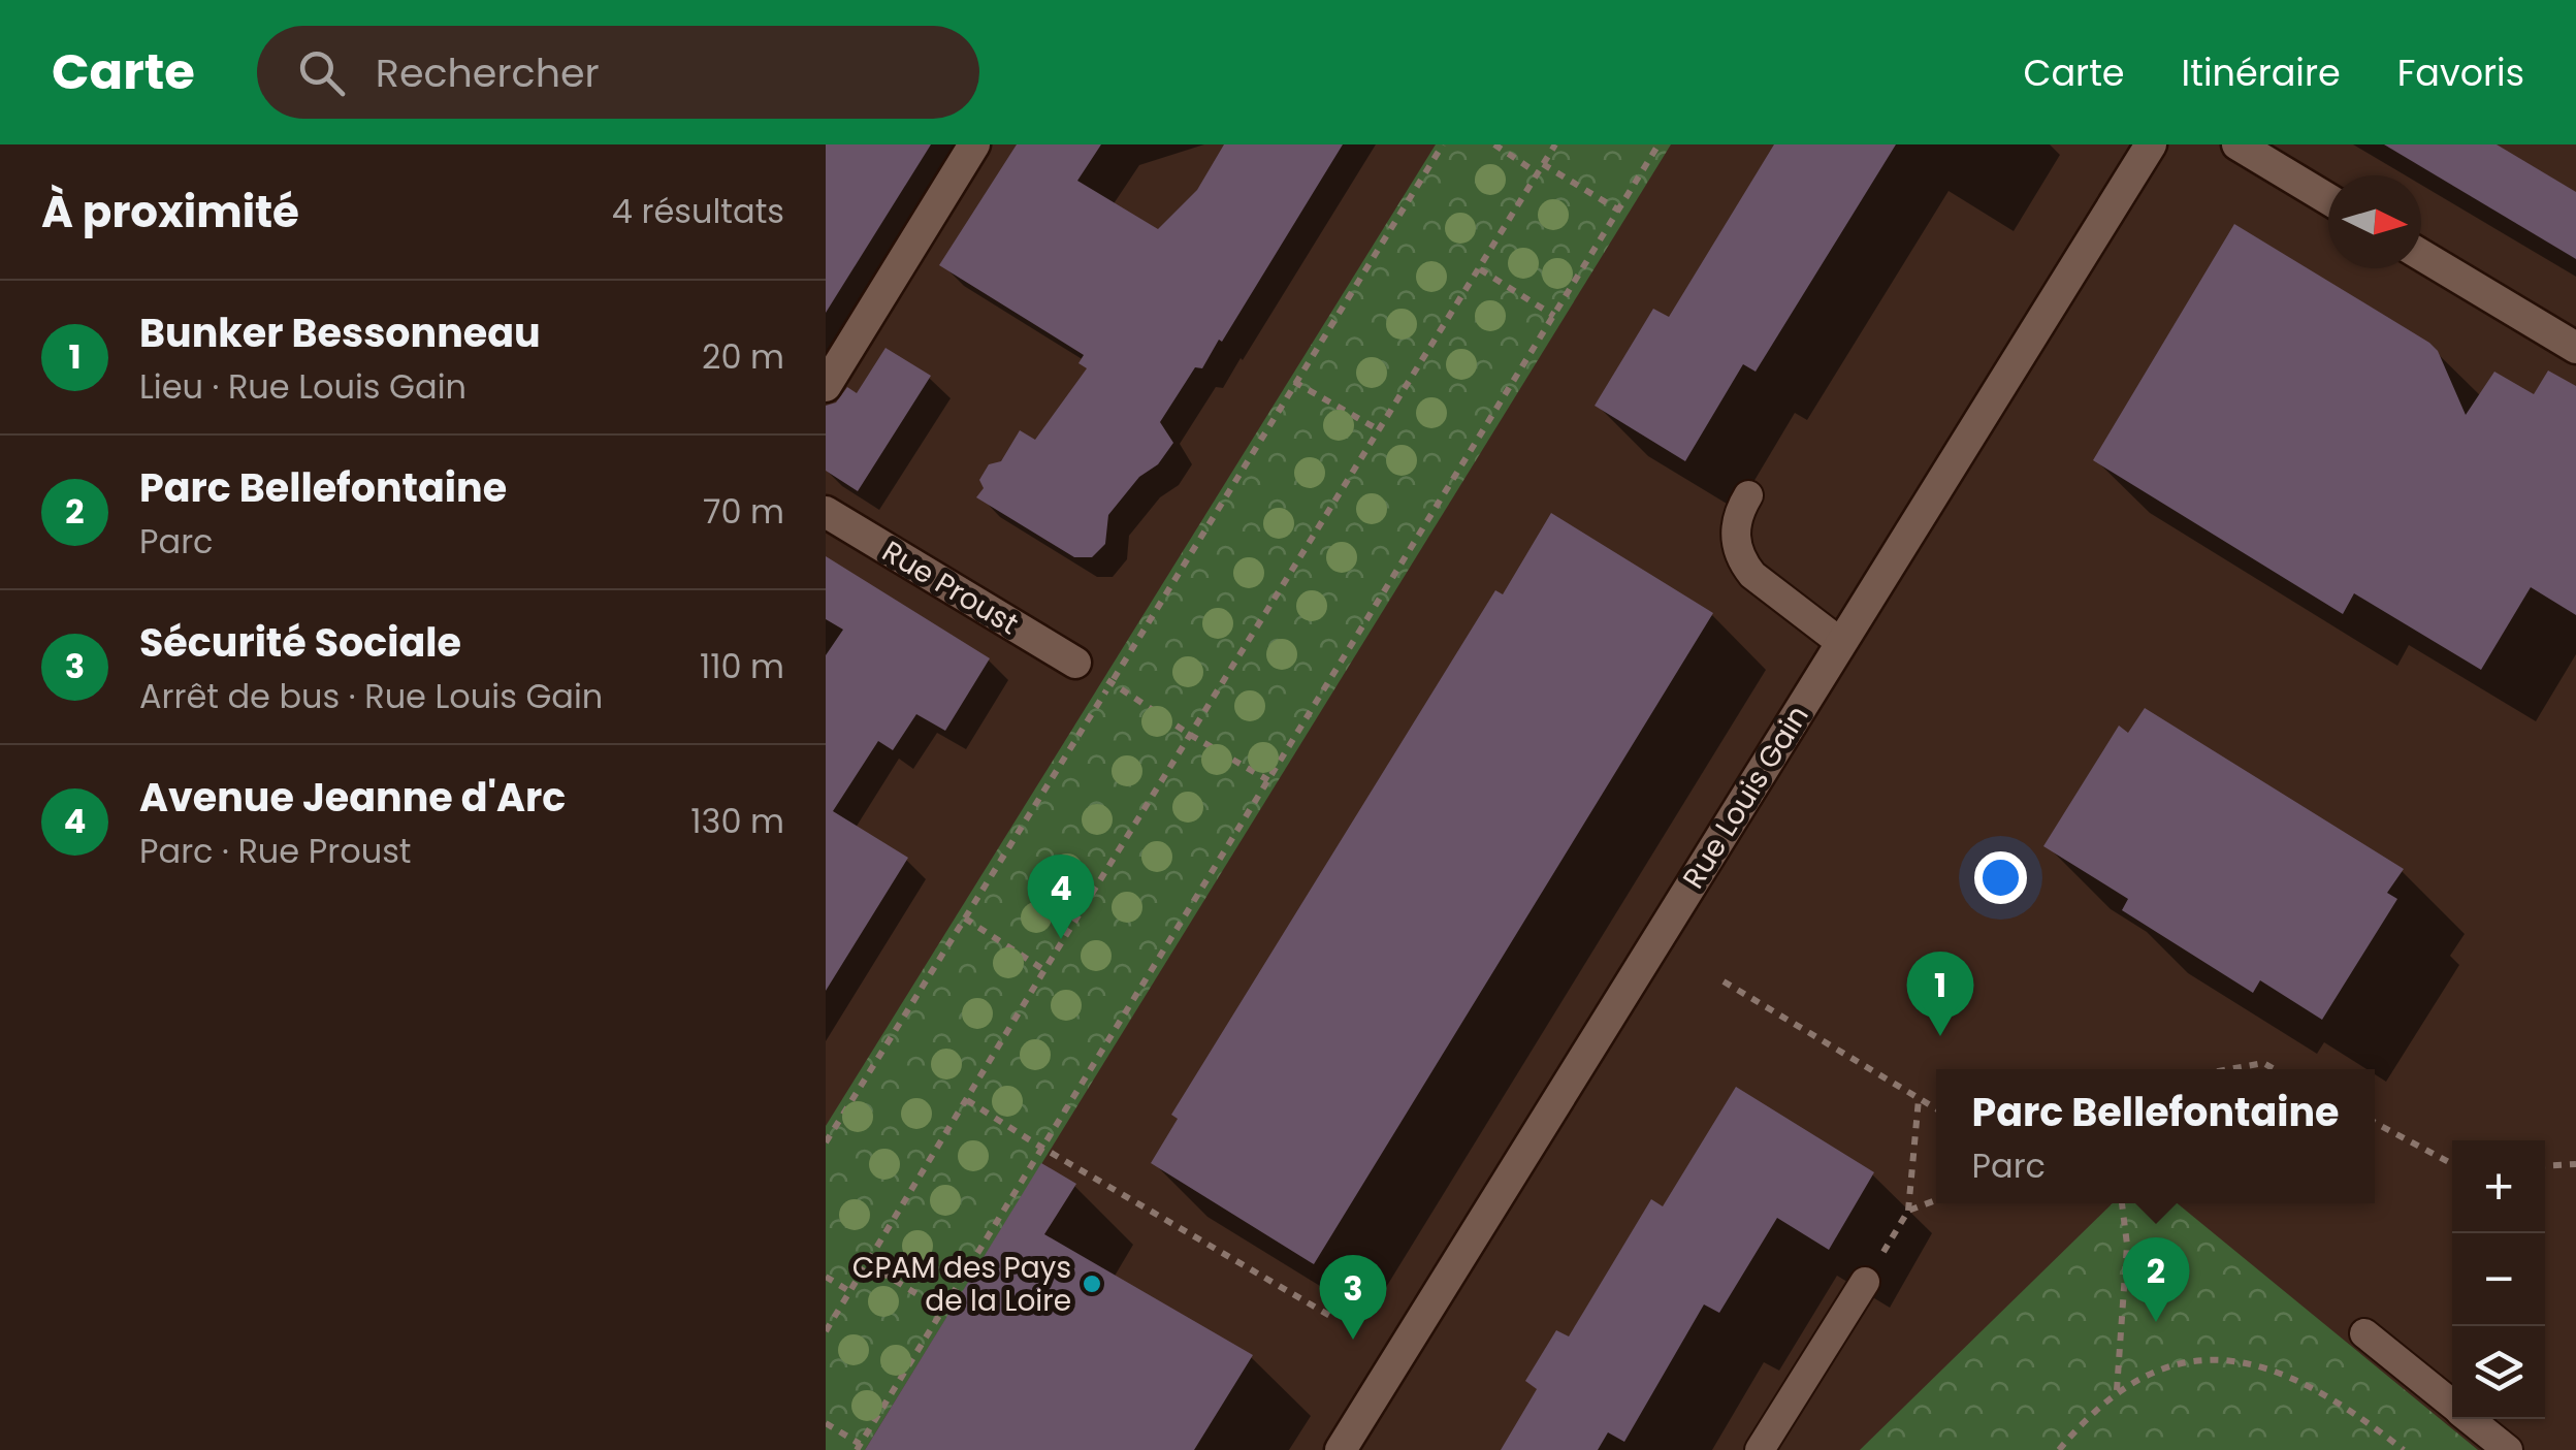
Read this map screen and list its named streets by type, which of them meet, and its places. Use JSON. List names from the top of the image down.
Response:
{
  "streets": {
    "street": ["Rue Proust", "Rue Louis Gain"]
  },
  "places": ["CPAM des Pays de la Loire"],
  "north": "right",
  "page": {
    "header": "Carte",
    "search": "Rechercher",
    "nav": ["Carte", "Itinéraire", "Favoris"],
    "heading": ["À proximité", "4 résultats"],
    "list": [
      {
        "mark": "1",
        "name": "Bunker Bessonneau",
        "note": "Lieu · Rue Louis Gain",
        "value": "20 m"
      },
      {
        "mark": "2",
        "name": "Parc Bellefontaine",
        "note": "Parc",
        "value": "70 m"
      },
      {
        "mark": "3",
        "name": "Sécurité Sociale",
        "note": "Arrêt de bus · Rue Louis Gain",
        "value": "110 m"
      },
      {
        "mark": "4",
        "name": "Avenue Jeanne d'Arc",
        "note": "Parc · Rue Proust",
        "value": "130 m"
      }
    ],
    "pins": [
      "4",
      "1",
      "2",
      "3"
    ],
    "popup": ["Parc Bellefontaine", "Parc"],
    "map_buttons": ["+", "−"]
  }
}
